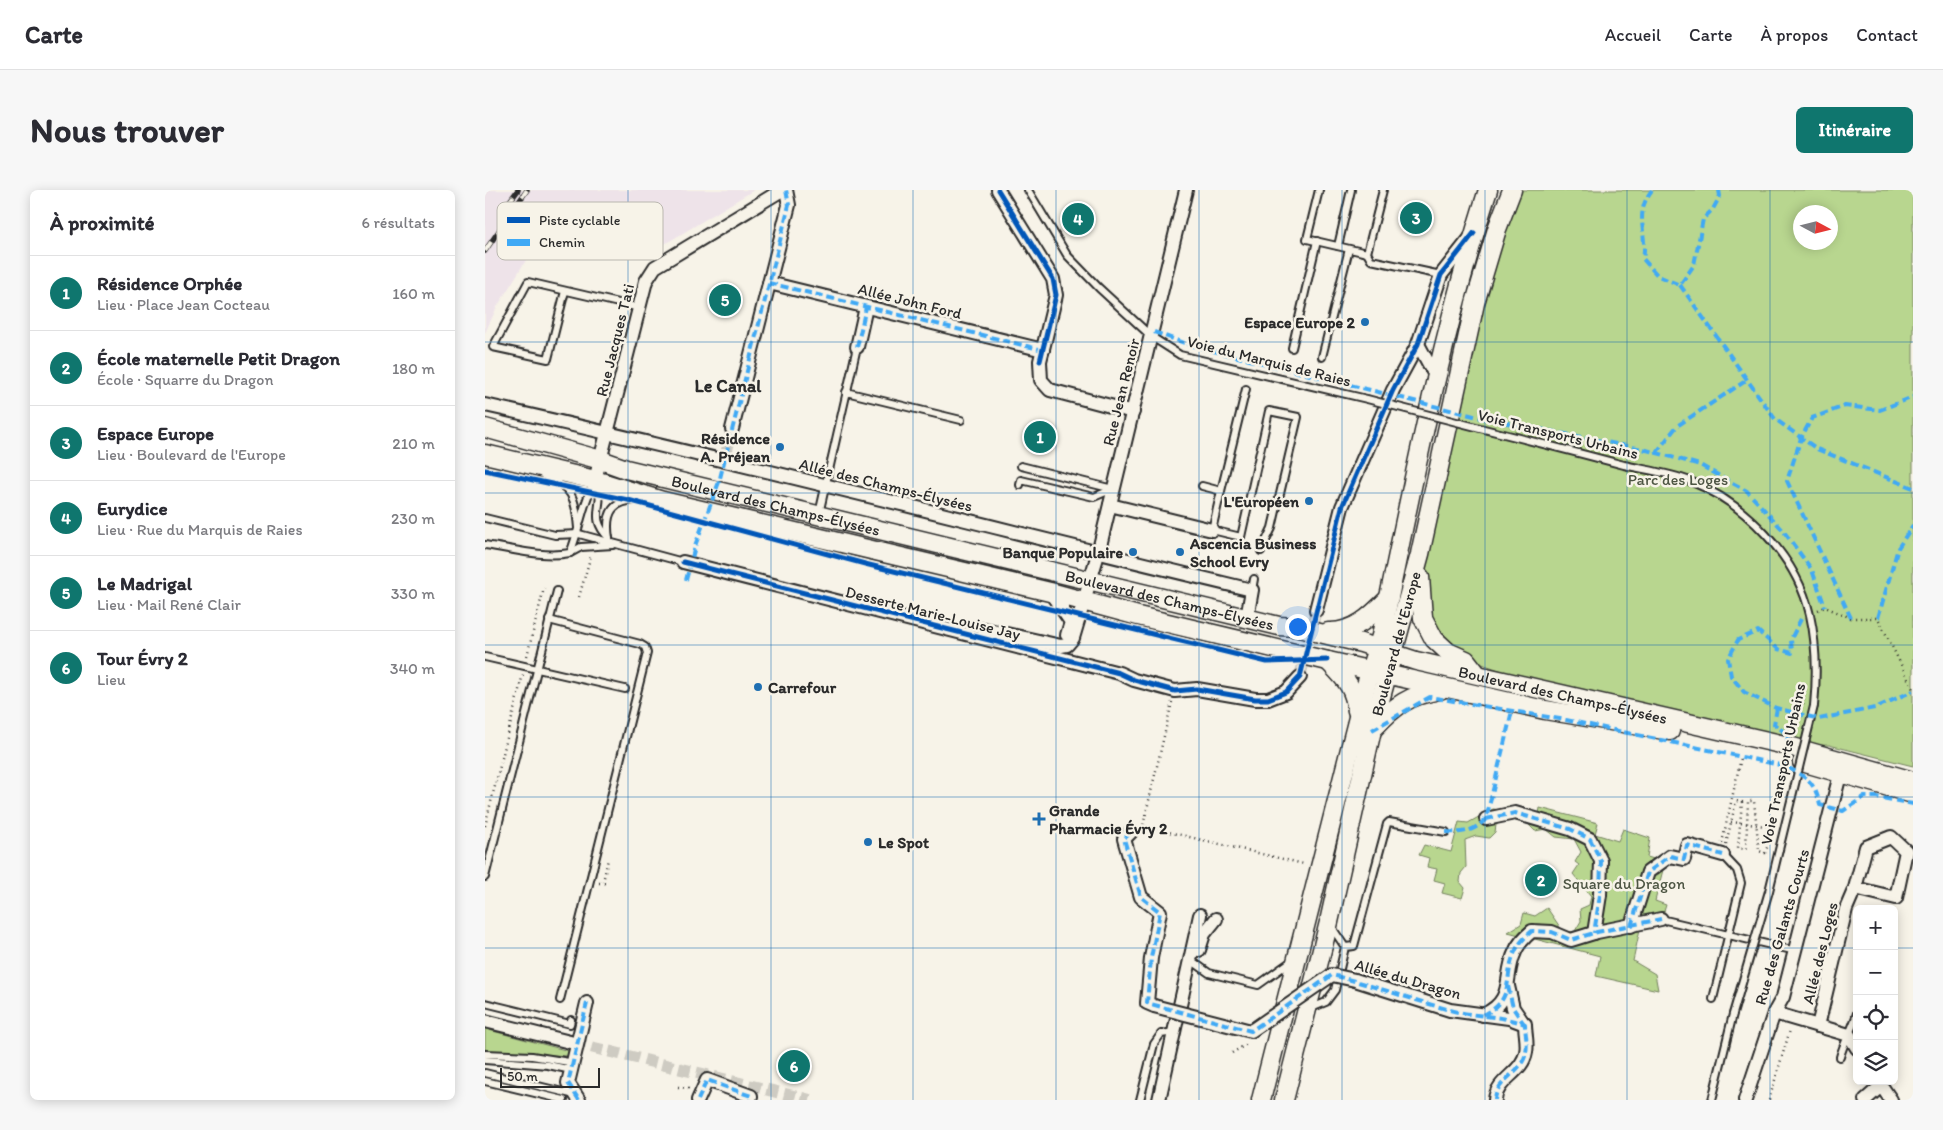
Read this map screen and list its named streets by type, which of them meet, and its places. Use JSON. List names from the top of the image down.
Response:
{
  "streets": {
    "main road": ["Boulevard des Champs-Élysées", "Boulevard de l'Europe"],
    "street": [
      "Allée John Ford",
      "Rue Jacques Tati",
      "Rue Jean Renoir",
      "Allée des Champs-Élysées",
      "Desserte Marie-Louise Jay",
      "Rue des Galants Courts",
      "Allée des Loges",
      "Allée du Dragon"
    ],
    "lane": ["Voie du Marquis de Raies", "Voie Transports Urbains"]
  },
  "crossings": [
    ["Rue Jacques Tati", "Allée des Champs-Élysées"],
    ["Rue Jacques Tati", "Boulevard des Champs-Élysées"],
    ["Voie du Marquis de Raies", "Rue Jean Renoir"],
    ["Voie du Marquis de Raies", "Voie Transports Urbains"],
    ["Rue Jean Renoir", "Allée des Champs-Élysées"],
    ["Rue Jean Renoir", "Boulevard des Champs-Élysées"],
    ["Allée des Champs-Élysées", "Boulevard des Champs-Élysées"],
    ["Boulevard des Champs-Élysées", "Boulevard de l'Europe"],
    ["Boulevard des Champs-Élysées", "Rue des Galants Courts"]
  ],
  "districts": ["Le Canal"],
  "parks": ["Parc des Loges", "Square du Dragon"],
  "places": {
    "other": [
      "Espace Europe 2",
      "Résidence A. Préjean",
      "L'Européen",
      "Banque Populaire",
      "Ascencia Business School Evry",
      "Carrefour",
      "Le Spot"
    ],
    "health": ["Grande Pharmacie Évry 2"]
  },
  "legend": ["Piste cyclable", "Chemin"],
  "scale_bar": "50 m",
  "north": "right",
  "page": {
    "header": "Carte",
    "nav": [
      "Accueil",
      "Carte",
      "À propos",
      "Contact"
    ],
    "buttons": "Itinéraire",
    "title": "Nous trouver",
    "heading": ["À proximité", "6 résultats"],
    "pins": [
      "3",
      "4",
      "5",
      "1",
      "2",
      "6"
    ],
    "list": [
      {
        "mark": "1",
        "name": "Résidence Orphée",
        "note": "Lieu · Place Jean Cocteau",
        "value": "160 m"
      },
      {
        "mark": "2",
        "name": "École maternelle Petit Dragon",
        "note": "École · Squarre du Dragon",
        "value": "180 m"
      },
      {
        "mark": "3",
        "name": "Espace Europe",
        "note": "Lieu · Boulevard de l'Europe",
        "value": "210 m"
      },
      {
        "mark": "4",
        "name": "Eurydice",
        "note": "Lieu · Rue du Marquis de Raies",
        "value": "230 m"
      },
      {
        "mark": "5",
        "name": "Le Madrigal",
        "note": "Lieu · Mail René Clair",
        "value": "330 m"
      },
      {
        "mark": "6",
        "name": "Tour Évry 2",
        "note": "Lieu",
        "value": "340 m"
      }
    ],
    "map_buttons": ["+", "−"],
    "scale": "50 m"
  }
}
